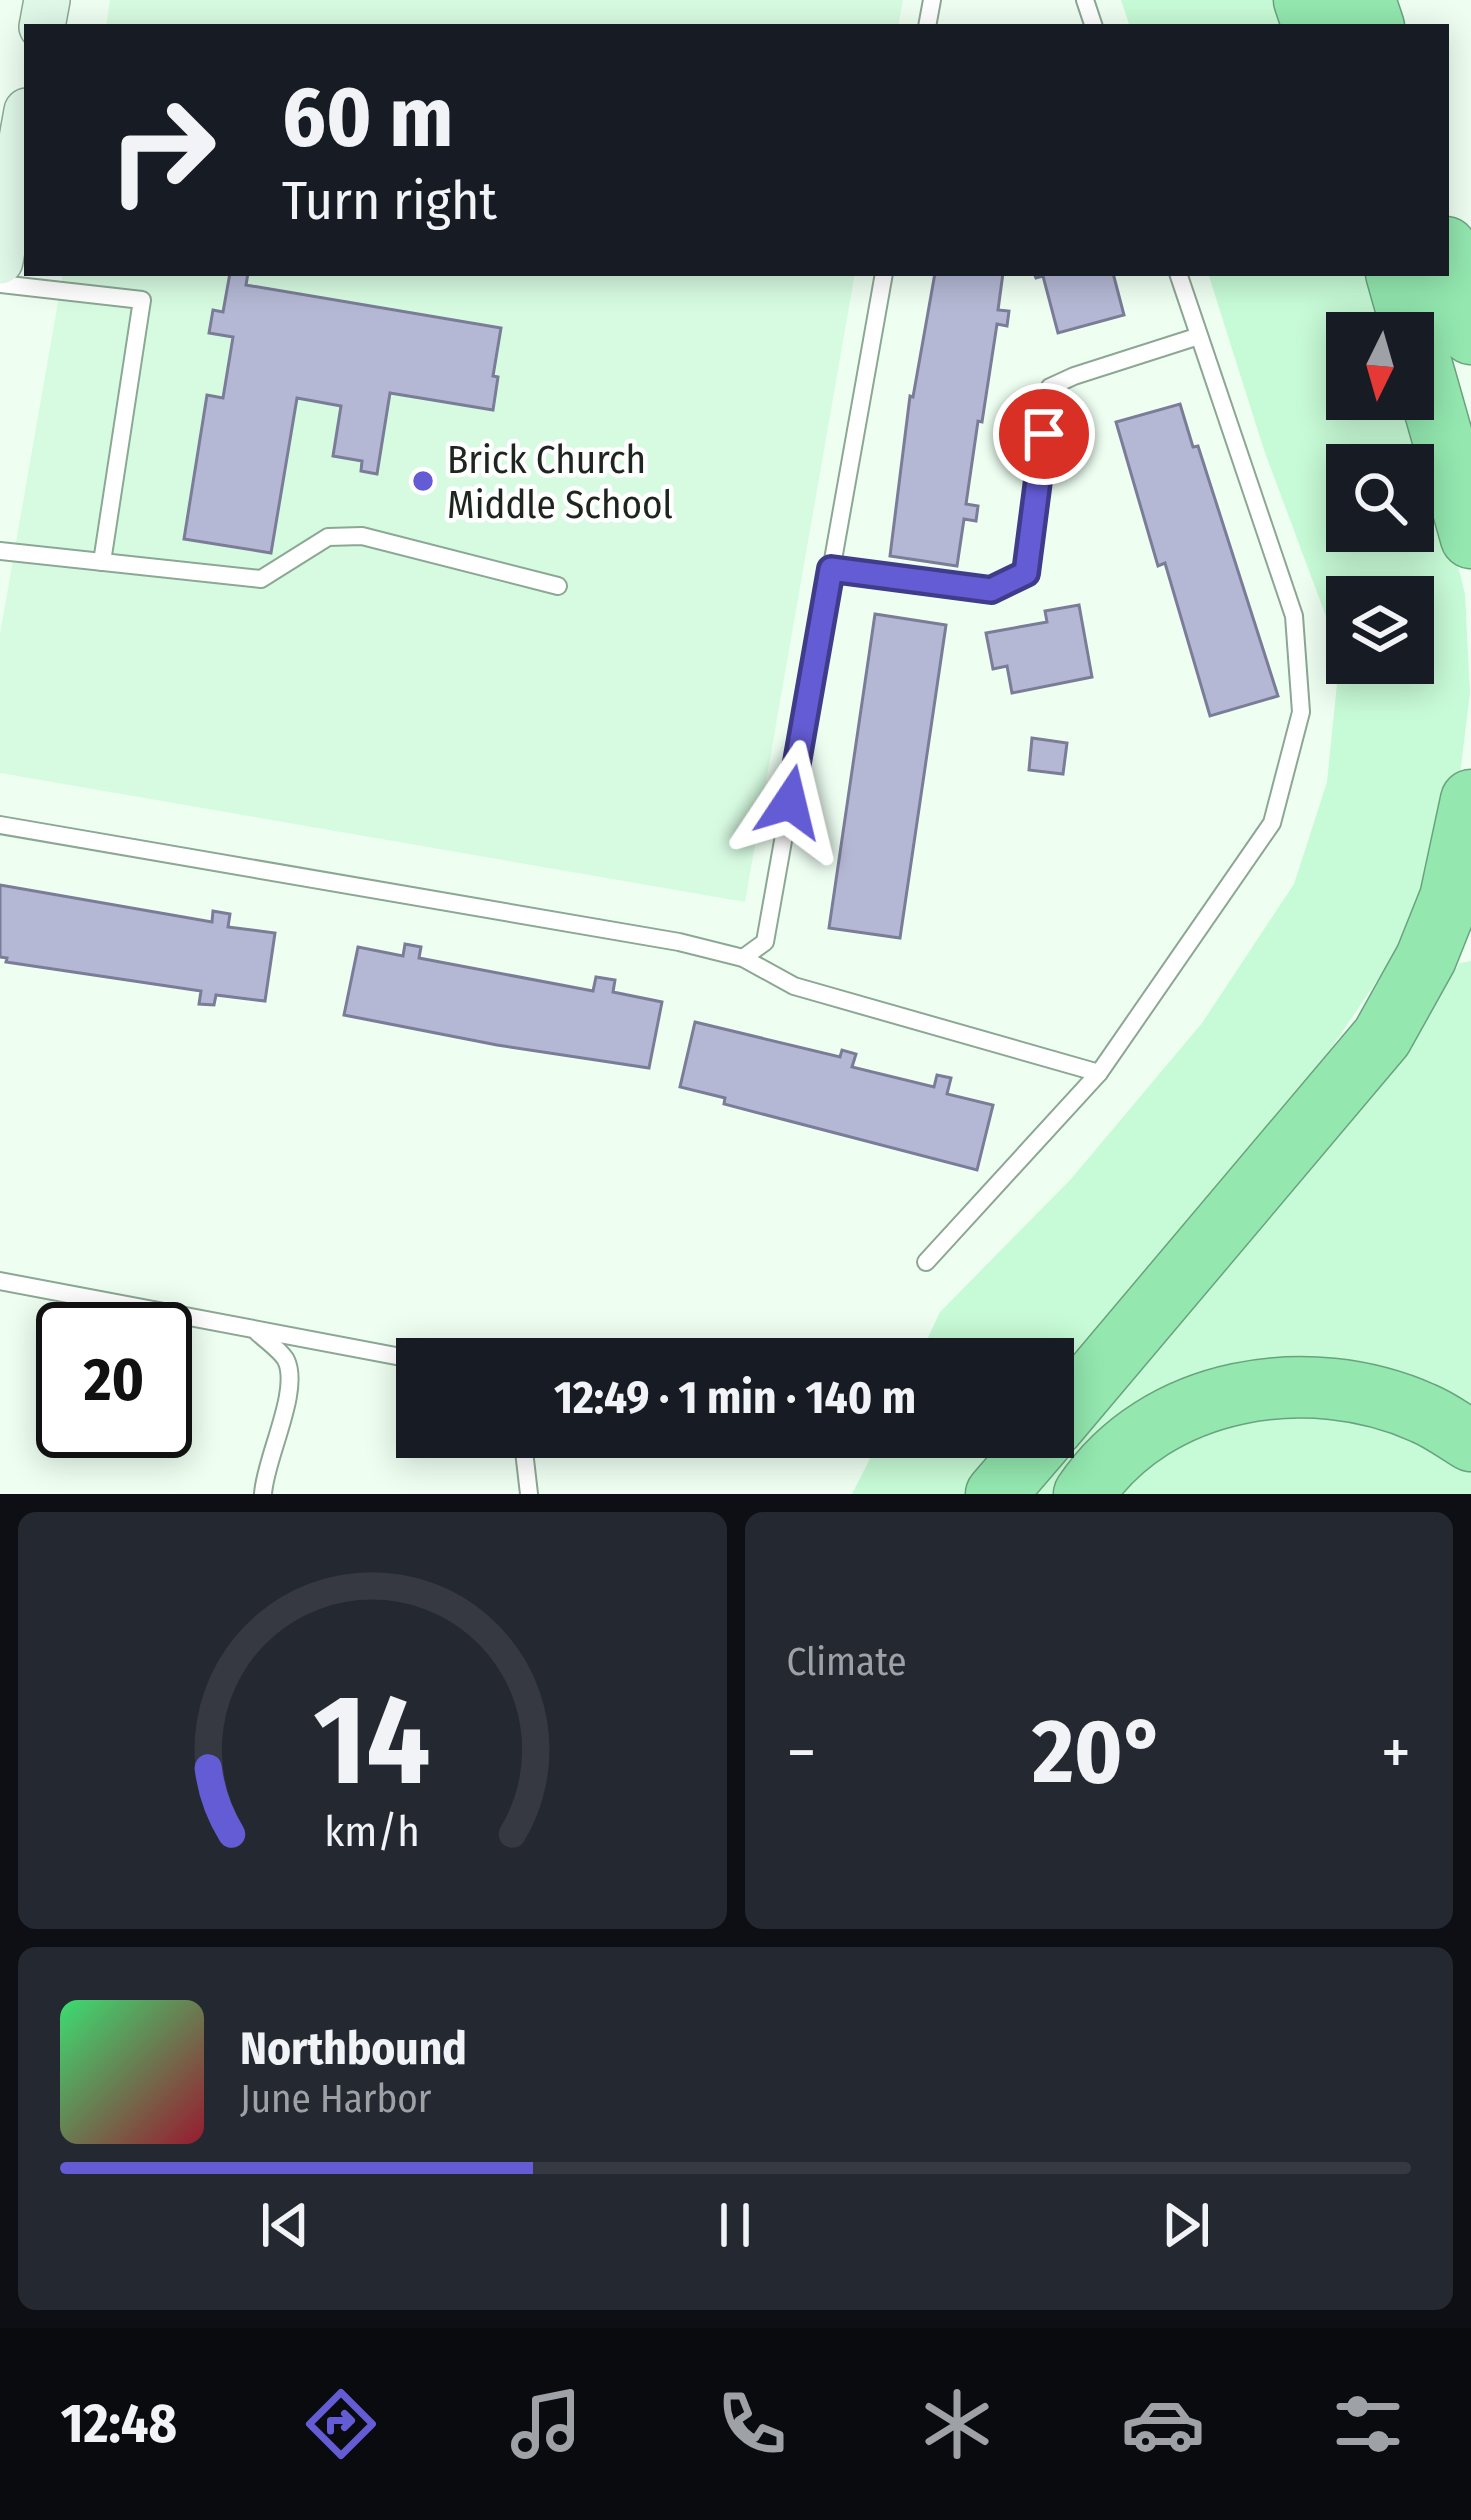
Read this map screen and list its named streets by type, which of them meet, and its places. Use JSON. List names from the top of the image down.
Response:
{
  "places": ["Brick Church Middle School"],
  "north": "bottom",
  "page": {
    "turn": ["60 m", "Turn right"],
    "limit": "20",
    "trip": "12:49 · 1 min · 140 m",
    "tile": "Climate",
    "heat": ["−", "20°", "+"],
    "song": ["Northbound", "June Harbor"],
    "tabs": "12:48",
    "gauge": ["14", "km/h"]
  }
}
